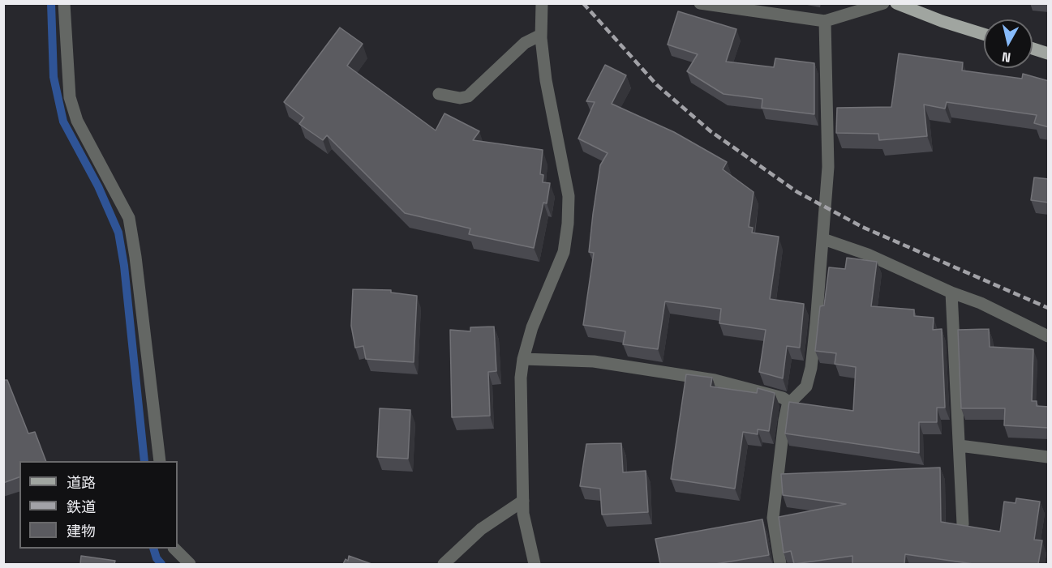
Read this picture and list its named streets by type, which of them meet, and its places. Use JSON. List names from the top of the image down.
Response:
{
  "legend": ["道路", "鉄道", "建物"],
  "north": "bottom"
}
